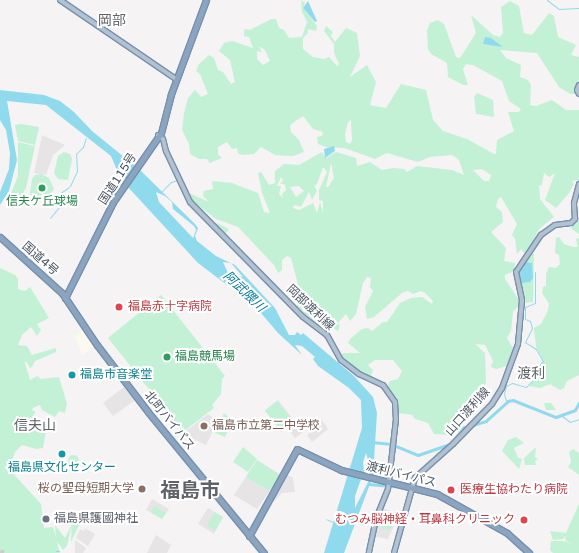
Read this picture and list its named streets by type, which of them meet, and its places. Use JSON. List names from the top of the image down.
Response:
{
  "streets": {
    "highway": [
      "国道115号",
      "国道4号",
      "北町バイパス",
      "渡利バイパス"
    ],
    "main road": ["岡部渡利線", "山口渡利線"]
  },
  "crossings": [
    ["国道115号", "国道4号"],
    ["国道115号", "岡部渡利線"],
    ["国道115号", "北町バイパス"],
    ["国道4号", "北町バイパス"],
    ["岡部渡利線", "渡利バイパス"],
    ["山口渡利線", "渡利バイパス"],
    ["北町バイパス", "渡利バイパス"]
  ],
  "districts": [
    "岡部",
    "渡利",
    "信夫山",
    "福島市"
  ],
  "water": ["阿武隈川"],
  "places": [
    "信夫ケ丘球場",
    "福島赤十字病院",
    "福島競馬場",
    "福島市音楽堂",
    "福島市立第二中学校",
    "福島県文化センター",
    "桜の聖母短期大学",
    "医療生協わたり病院",
    "福島県護國神社",
    "むつみ脳神経・耳鼻科クリニック"
  ]
}
